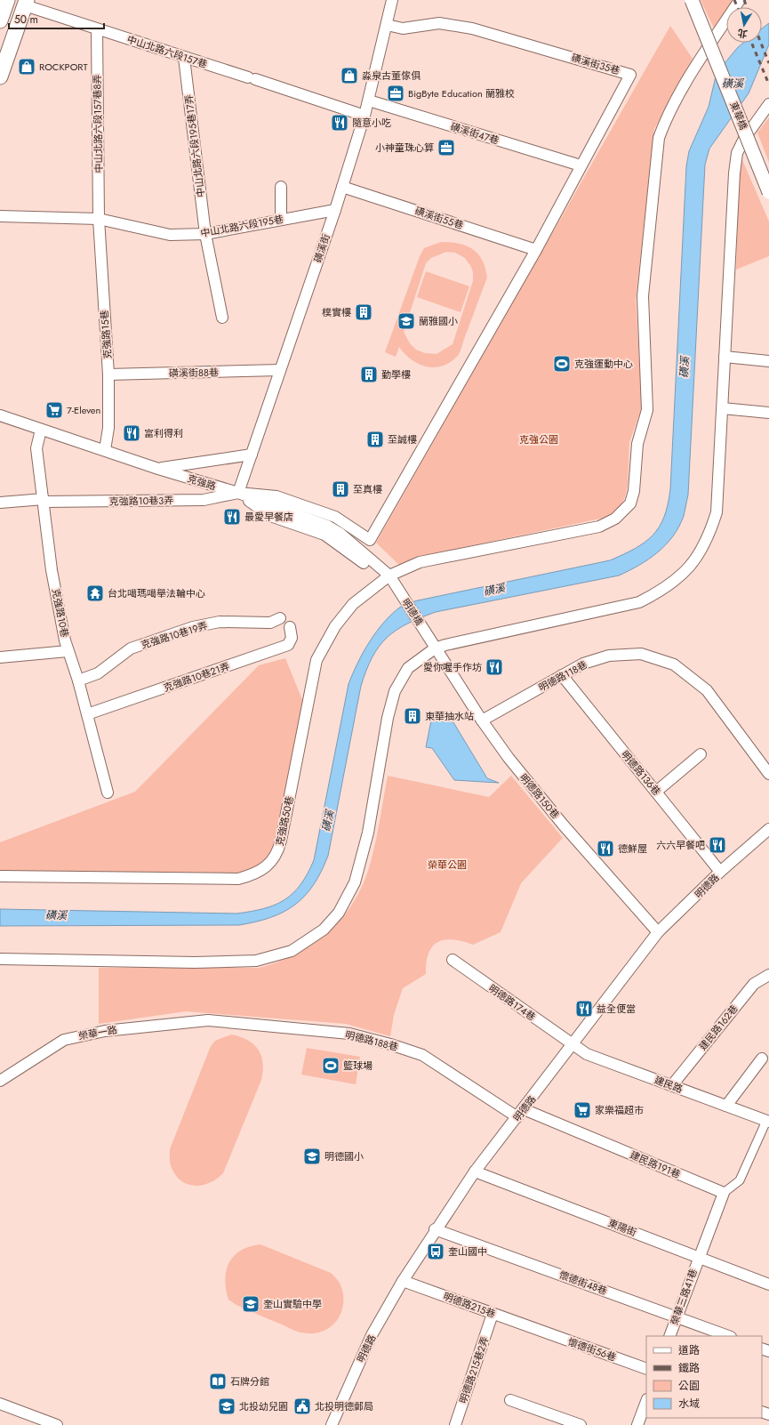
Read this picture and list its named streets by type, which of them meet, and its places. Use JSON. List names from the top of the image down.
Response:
{
  "streets": {
    "street": [
      "中山北路六段157巷",
      "磺溪街35巷",
      "東華橋",
      "中山北路六段157巷8弄",
      "磺溪街47巷",
      "中山北路六段195巷17弄",
      "磺溪街55巷",
      "中山北路六段195巷",
      "磺溪街",
      "克強路15巷",
      "磺溪街88巷",
      "克強路",
      "克強路10巷3弄",
      "明德橋",
      "克強路10巷",
      "克強路10巷19弄",
      "明德路118巷",
      "克強路10巷21弄",
      "明德路136巷",
      "明德路150巷",
      "克強路50巷",
      "明德路",
      "明德路174巷",
      "建民路162巷",
      "榮華一路",
      "明德路188巷",
      "建民路",
      "建民路191巷",
      "東陽街",
      "懷德街48巷",
      "榮華三路41巷",
      "明德路215巷",
      "懷德街56巷",
      "明德路215巷2弄"
    ]
  },
  "crossings": [
    ["中山北路六段157巷", "中山北路六段157巷8弄"],
    ["中山北路六段157巷", "中山北路六段195巷17弄"],
    ["中山北路六段157巷", "磺溪街"],
    ["磺溪街35巷", "磺溪街47巷"],
    ["磺溪街35巷", "磺溪街55巷"],
    ["磺溪街35巷", "磺溪街"],
    ["磺溪街35巷", "克強路"],
    ["磺溪街35巷", "克強路10巷3弄"],
    ["中山北路六段157巷8弄", "中山北路六段195巷"],
    ["中山北路六段157巷8弄", "克強路15巷"],
    ["磺溪街47巷", "磺溪街"],
    ["中山北路六段195巷17弄", "中山北路六段195巷"],
    ["磺溪街55巷", "磺溪街"],
    ["中山北路六段195巷", "磺溪街"],
    ["中山北路六段195巷", "克強路15巷"],
    ["磺溪街", "磺溪街88巷"],
    ["磺溪街", "克強路"],
    ["磺溪街", "克強路10巷3弄"],
    ["克強路15巷", "磺溪街88巷"],
    ["克強路15巷", "克強路"],
    ["克強路", "克強路10巷3弄"],
    ["克強路", "明德橋"],
    ["克強路", "克強路10巷"],
    ["克強路", "克強路50巷"],
    ["克強路10巷3弄", "克強路10巷"],
    ["明德橋", "明德路150巷"],
    ["明德橋", "克強路50巷"],
    ["克強路10巷", "克強路10巷19弄"],
    ["克強路10巷", "克強路10巷21弄"],
    ["明德路118巷", "明德路136巷"],
    ["明德路118巷", "明德路150巷"],
    ["明德路136巷", "明德路"],
    ["明德路150巷", "明德路"],
    ["明德路", "明德路174巷"],
    ["明德路", "明德路188巷"],
    ["明德路", "建民路"],
    ["明德路", "建民路191巷"],
    ["明德路", "東陽街"],
    ["明德路", "懷德街48巷"],
    ["明德路", "明德路215巷"],
    ["明德路174巷", "建民路"],
    ["建民路162巷", "建民路"],
    ["榮華一路", "明德路188巷"],
    ["明德路188巷", "建民路191巷"],
    ["東陽街", "榮華三路41巷"],
    ["懷德街48巷", "榮華三路41巷"],
    ["明德路215巷", "懷德街56巷"],
    ["明德路215巷", "明德路215巷2弄"]
  ],
  "water": ["磺溪"],
  "parks": ["克強公園", "榮華公園"],
  "places": {
    "shop": ["ROCKPORT", "淼泉古董傢俱"],
    "office": ["BigByte Education 蘭雅校", "小神童珠心算"],
    "restaurant": [
      "隨意小吃",
      "富利得利",
      "最愛早餐店",
      "愛你喔手作坊",
      "六六早餐吧",
      "德鮮屋",
      "益全便當"
    ],
    "building": [
      "樸實樓",
      "勤學樓",
      "至誠樓",
      "至真樓",
      "東華抽水站"
    ],
    "school or university": [
      "蘭雅國小",
      "明德國小",
      "奎山實驗中學",
      "北投幼兒園"
    ],
    "sports": ["克強運動中心", "籃球場"],
    "supermarket": ["7-Eleven", "家樂福超市"],
    "temple": ["台北噶瑪噶舉法輪中心"],
    "bus stop": ["奎山國中"],
    "library": ["石牌分館"],
    "public building": ["北投明德郵局"]
  },
  "legend": [
    "道路",
    "鐵路",
    "公園",
    "水域"
  ],
  "scale_bar": "50 m",
  "north": "bottom"
}
